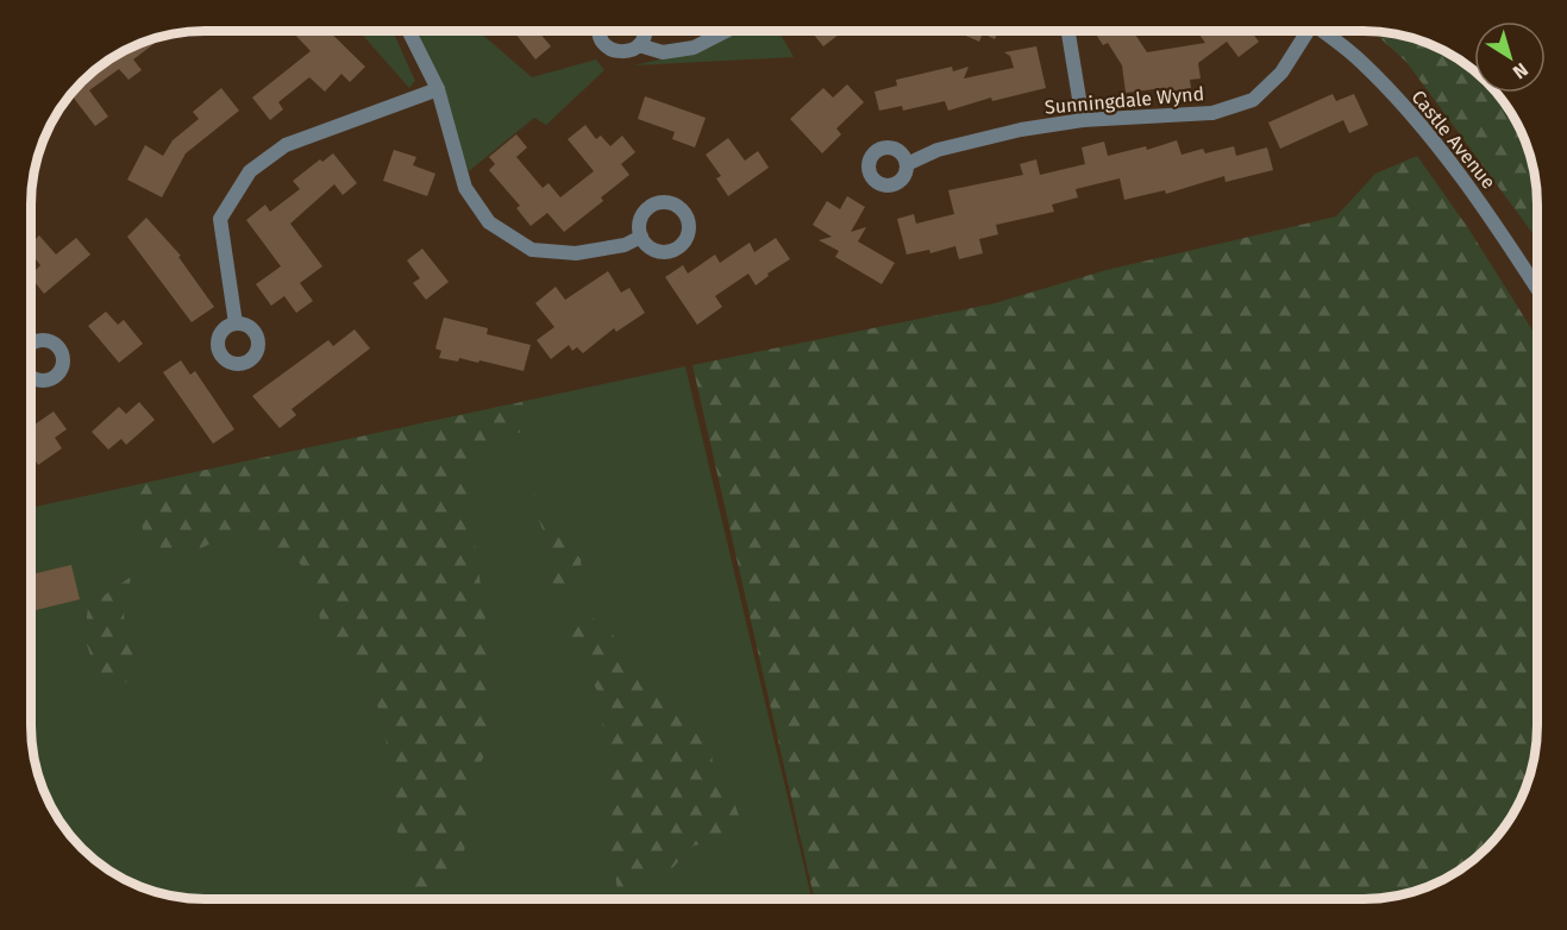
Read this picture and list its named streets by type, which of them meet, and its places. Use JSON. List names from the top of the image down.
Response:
{
  "streets": {
    "street": ["Sunningdale Wynd", "Castle Avenue"]
  },
  "north": "bottom right"
}
